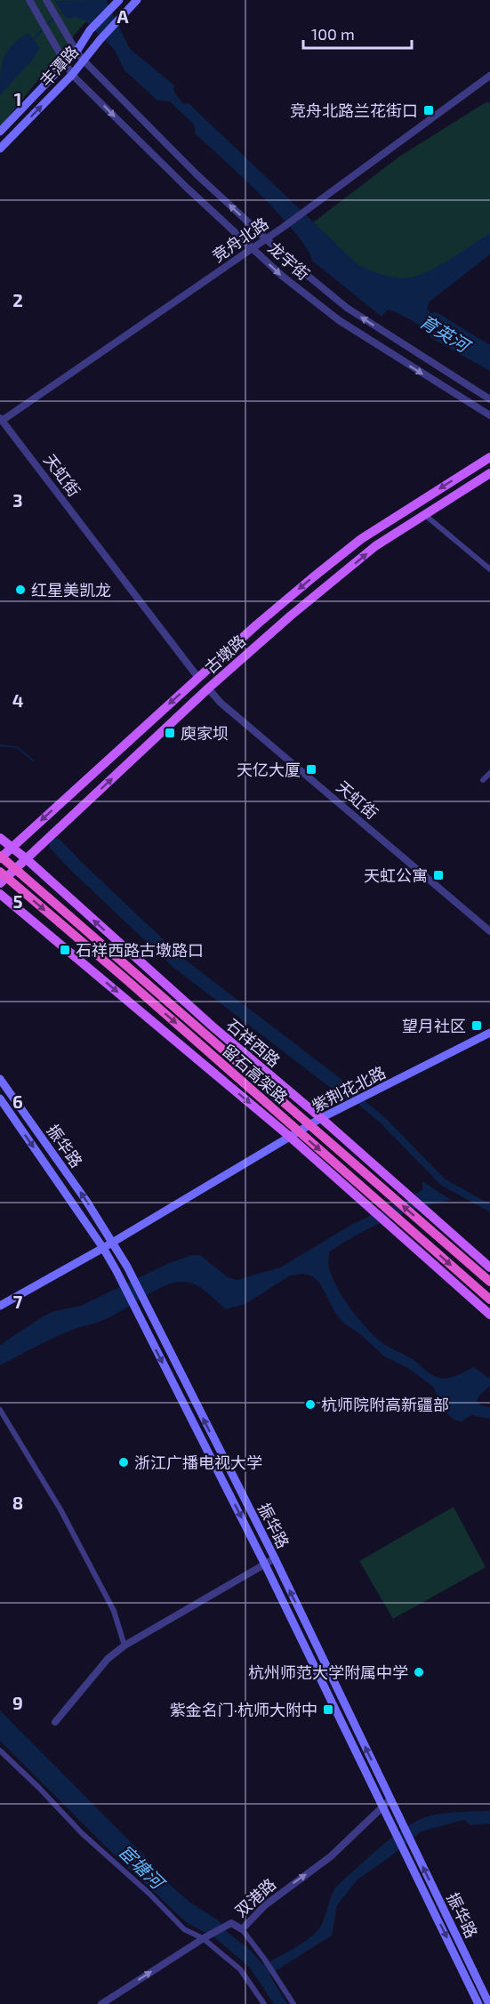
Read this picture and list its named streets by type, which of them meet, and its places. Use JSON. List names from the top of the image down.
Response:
{
  "streets": {
    "highway": ["留石高架路"],
    "main road": [
      "丰潭路",
      "古墩路",
      "石祥西路",
      "紫荆花北路",
      "振华路"
    ],
    "street": [
      "竞舟北路",
      "龙宇街",
      "天虹街",
      "双港路"
    ]
  },
  "crossings": [
    ["丰潭路", "龙宇街"],
    ["竞舟北路", "龙宇街"],
    ["竞舟北路", "天虹街"],
    ["天虹街", "古墩路"],
    ["古墩路", "石祥西路"],
    ["古墩路", "留石高架路"],
    ["石祥西路", "紫荆花北路"],
    ["紫荆花北路", "振华路"],
    ["振华路", "双港路"]
  ],
  "one_way": ["双港路"],
  "water": ["育英河", "宦塘河"],
  "places": {
    "transit": [
      "竞舟北路兰花街口",
      "庾家坝",
      "天亿大厦",
      "天虹公寓",
      "石祥西路古墩路口",
      "望月社区",
      "紫金名门·杭师大附中"
    ],
    "other": [
      "红星美凯龙",
      "杭师院附高新疆部",
      "浙江广播电视大学",
      "杭州师范大学附属中学"
    ]
  },
  "scale_bar": "100 m",
  "grid": {
    "columns": ["A"],
    "rows": [
      "1",
      "2",
      "3",
      "4",
      "5",
      "6",
      "7",
      "8",
      "9"
    ]
  }
}
